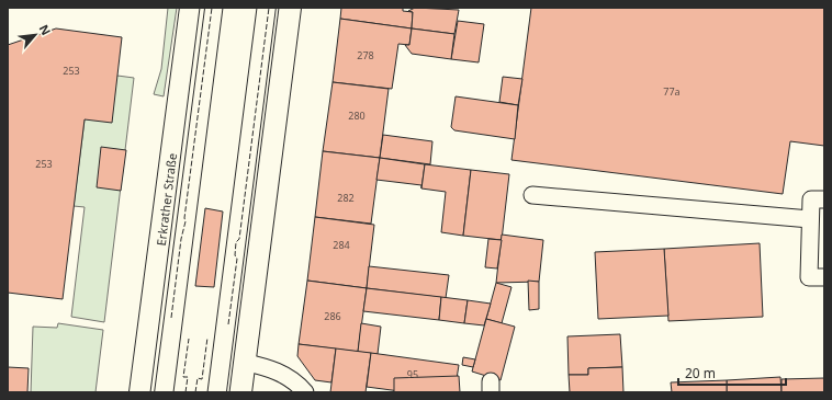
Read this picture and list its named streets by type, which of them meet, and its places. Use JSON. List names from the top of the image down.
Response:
{
  "streets": {
    "main road": ["Erkrather Straße"]
  },
  "house_numbers": [
    "278",
    "253",
    "77a",
    "280",
    "253",
    "282",
    "284",
    "286",
    "95"
  ],
  "scale_bar": "20 m",
  "north": "top right"
}
